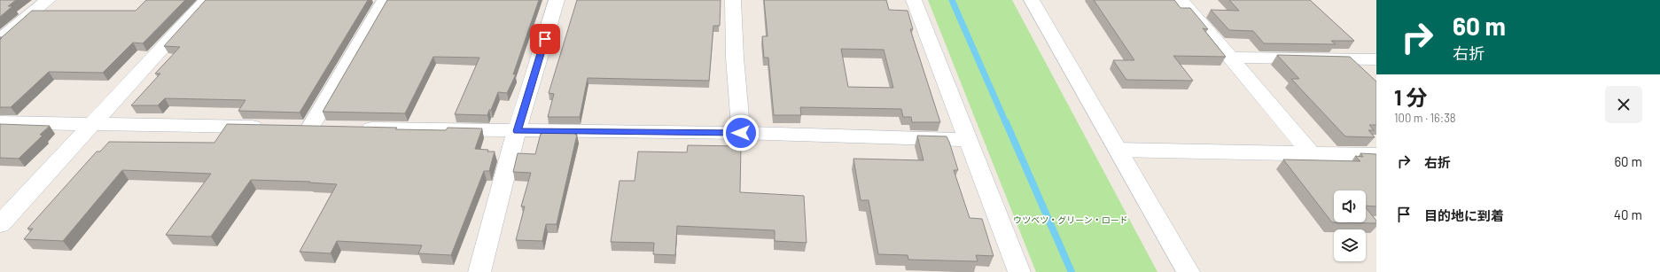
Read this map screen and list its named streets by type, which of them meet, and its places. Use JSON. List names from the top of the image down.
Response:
{
  "parks": ["ウツベツ・グリーン・ロード"],
  "page": {
    "turn": ["60 m", "右折"],
    "heading": ["1 分", "100 m · 16:38"],
    "list": [
      {
        "name": "右折",
        "value": "60 m"
      },
      {
        "name": "目的地に到着",
        "value": "40 m"
      }
    ]
  }
}
